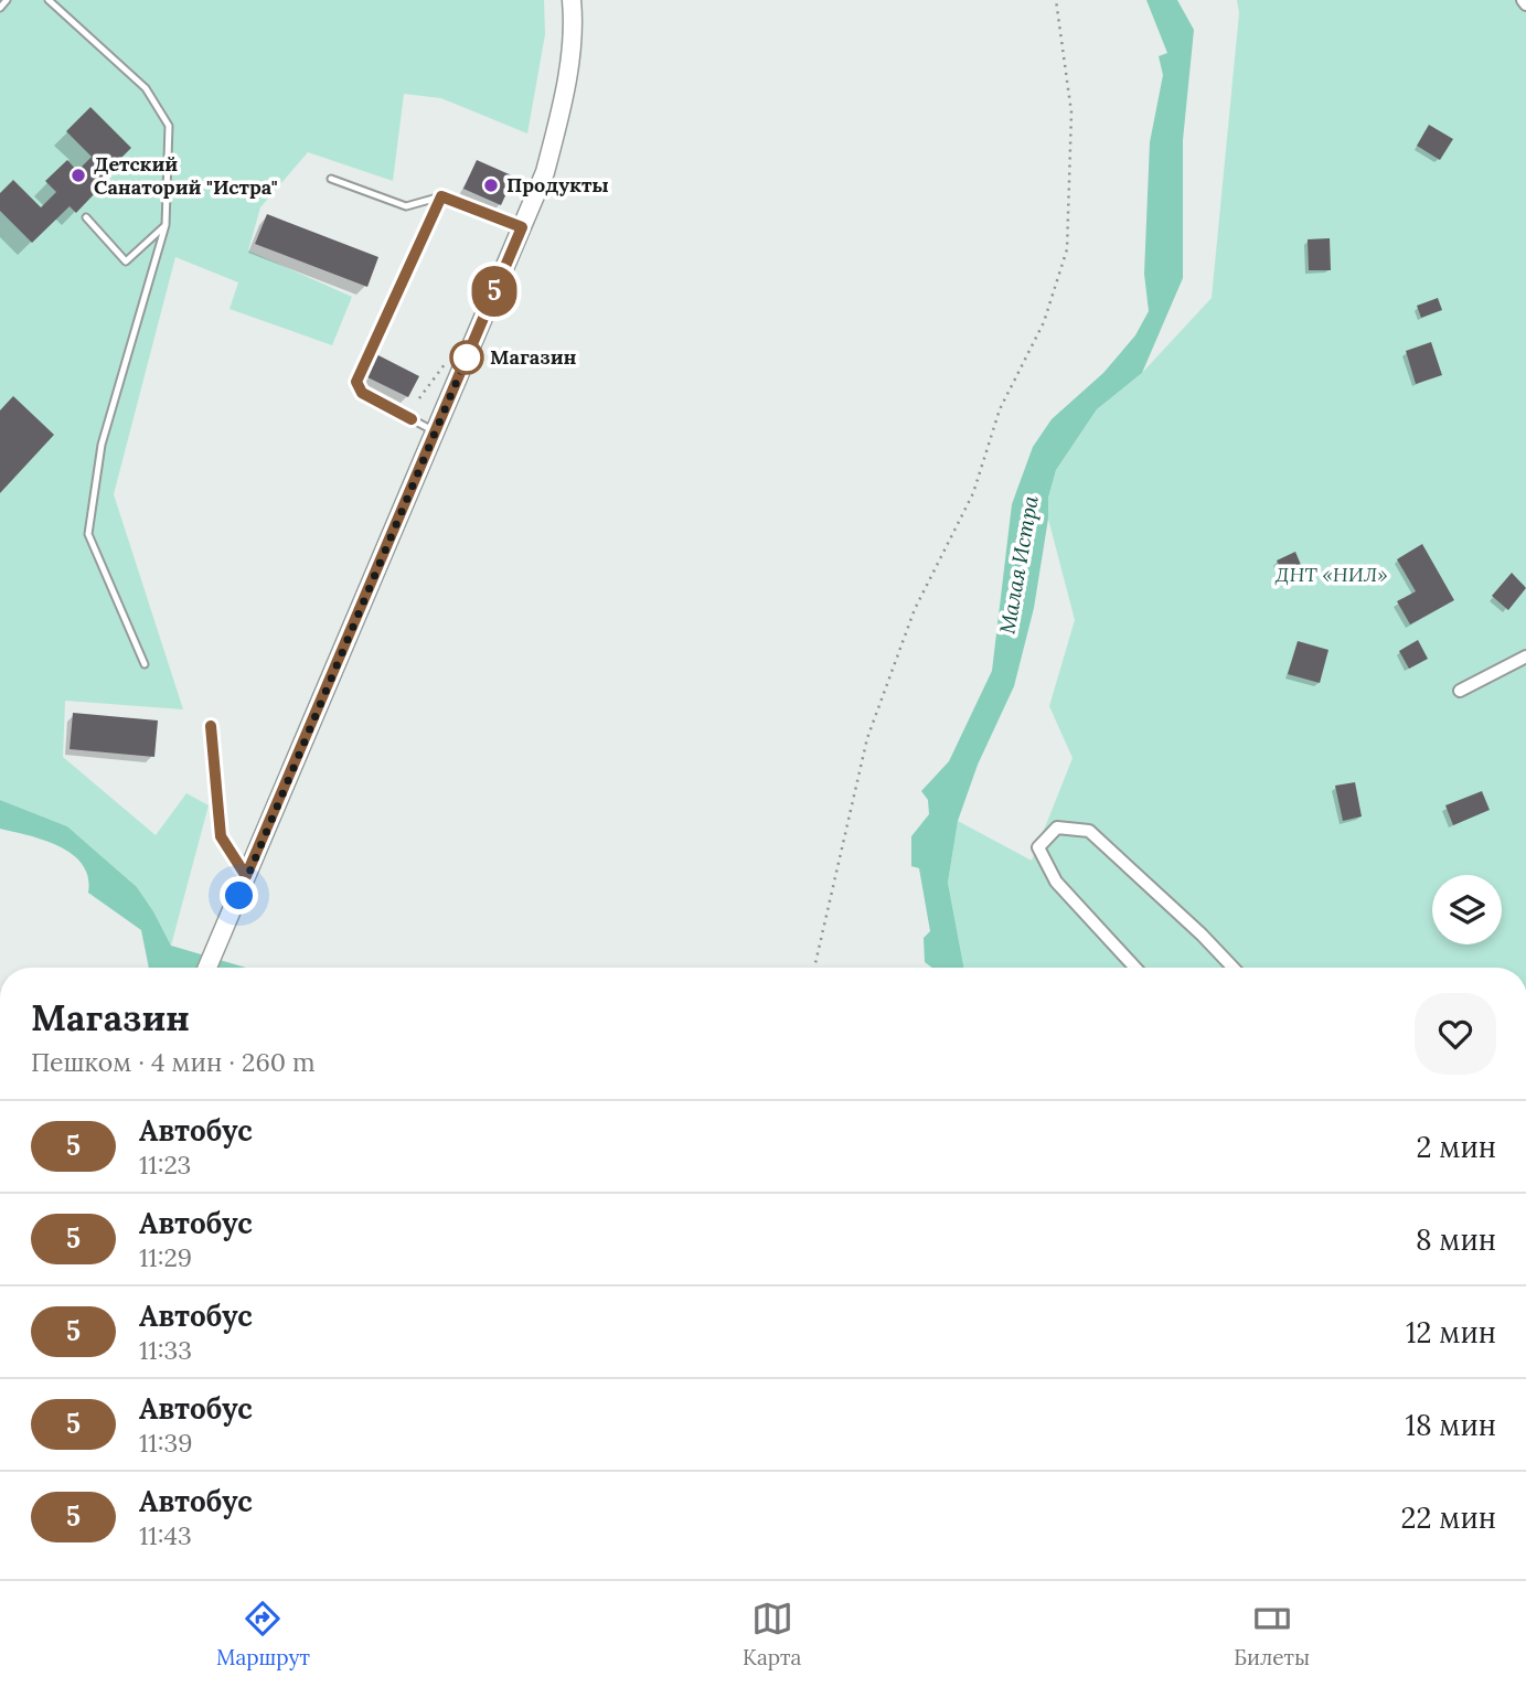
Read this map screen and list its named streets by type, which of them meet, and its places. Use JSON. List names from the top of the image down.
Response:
{
  "water": ["Малая Истра"],
  "parks": ["ДНТ «НИЛ»"],
  "places": ["Детский Санаторий \"Истра\"", "Продукты", "Магазин"],
  "lines": ["bus line 5"],
  "page": {
    "on_map": "5",
    "heading": ["Магазин", "Пешком · 4 мин · 260 m"],
    "list": [
      {
        "mark": "5",
        "name": "Автобус",
        "note": "11:23",
        "value": "2 мин"
      },
      {
        "mark": "5",
        "name": "Автобус",
        "note": "11:29",
        "value": "8 мин"
      },
      {
        "mark": "5",
        "name": "Автобус",
        "note": "11:33",
        "value": "12 мин"
      },
      {
        "mark": "5",
        "name": "Автобус",
        "note": "11:39",
        "value": "18 мин"
      },
      {
        "mark": "5",
        "name": "Автобус",
        "note": "11:43",
        "value": "22 мин"
      }
    ],
    "tabs": ["Маршрут", "Карта", "Билеты"]
  }
}
